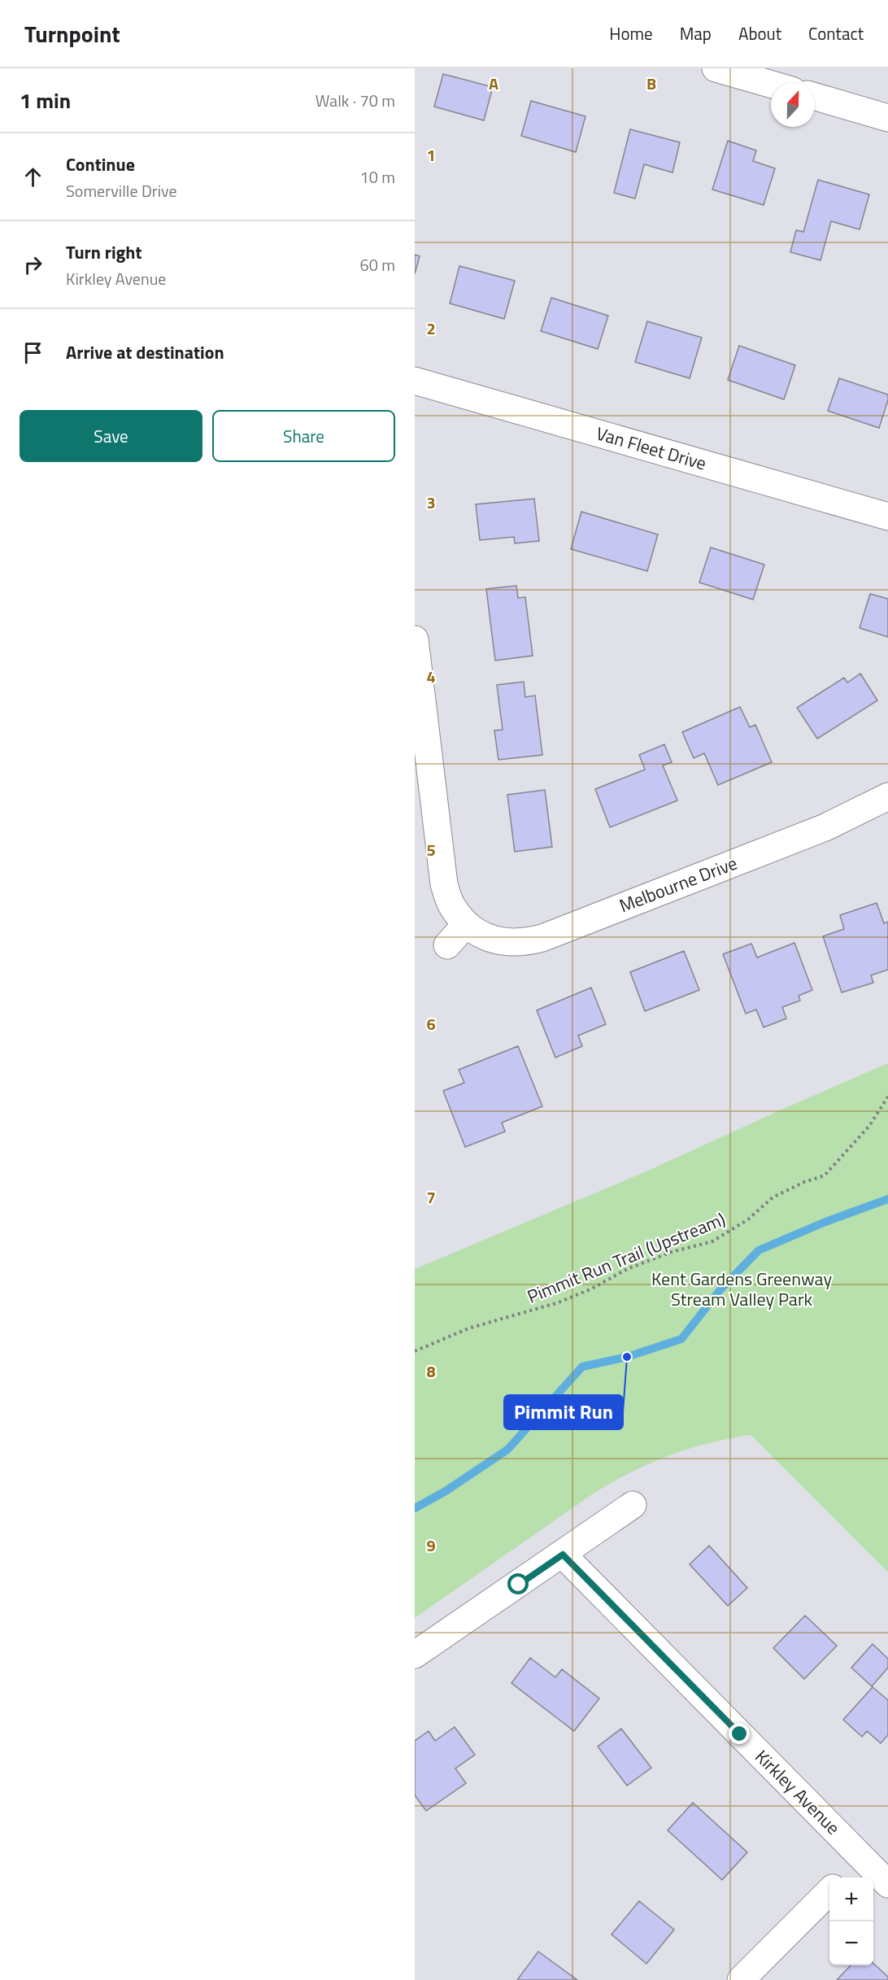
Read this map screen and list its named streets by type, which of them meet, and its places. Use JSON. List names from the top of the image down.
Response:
{
  "streets": {
    "street": ["Van Fleet Drive", "Melbourne Drive", "Kirkley Avenue"],
    "path": ["Pimmit Run Trail (Upstream)"]
  },
  "parks": ["Kent Gardens Greenway Stream Valley Park"],
  "places": ["Pimmit Run"],
  "north": "top",
  "page": {
    "header": "Turnpoint",
    "nav": [
      "Home",
      "Map",
      "About",
      "Contact"
    ],
    "heading": ["1 min", "Walk · 70 m"],
    "list": [
      ["Continue", "Somerville Drive", "10 m"],
      ["Turn right", "Kirkley Avenue", "60 m"],
      "Arrive at destination"
    ],
    "buttons": ["Save", "Share"],
    "map_buttons": ["+", "−"]
  },
  "grid": {
    "columns": ["A", "B"],
    "rows": [
      "1",
      "2",
      "3",
      "4",
      "5",
      "6",
      "7",
      "8",
      "9"
    ]
  }
}
